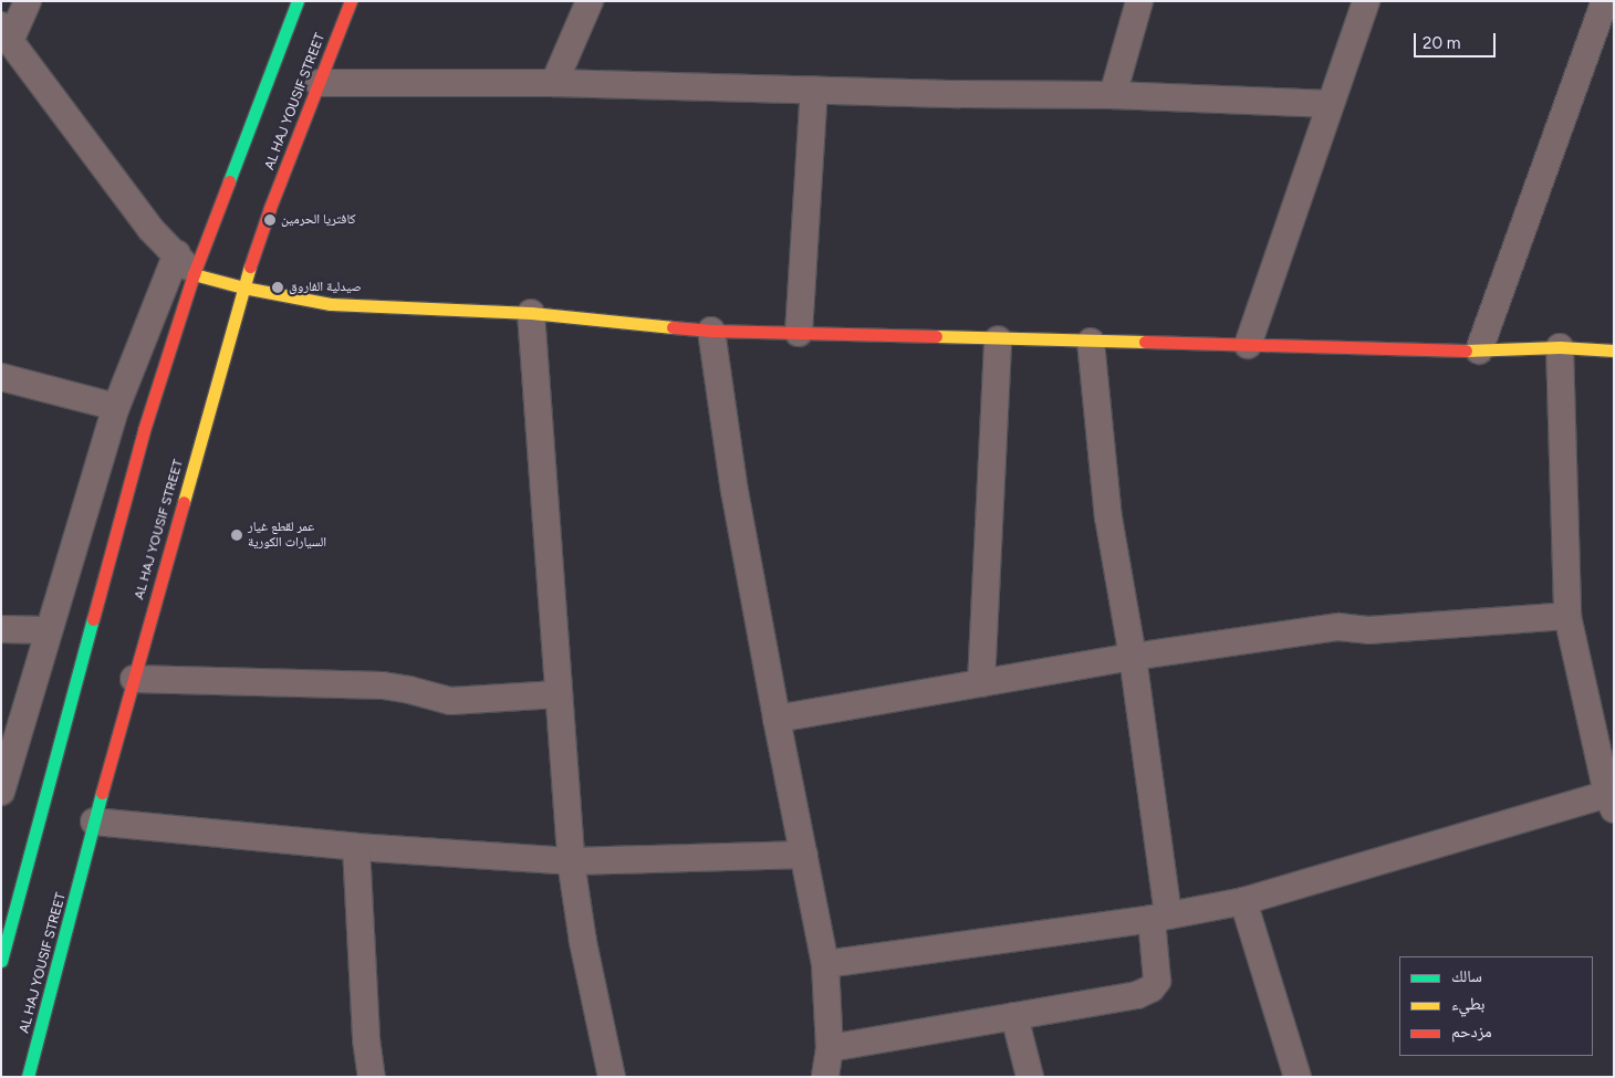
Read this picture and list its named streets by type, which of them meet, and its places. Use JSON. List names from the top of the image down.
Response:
{
  "streets": {
    "main road": ["AL HAJ YOUSIF STREET"]
  },
  "places": ["كافتريا الحرمين", "صيدلية الفاروق", "عمر لقطع غيار السيارات الكورية"],
  "legend": ["سالك", "بطيء", "مزدحم"],
  "scale_bar": "20 m"
}
